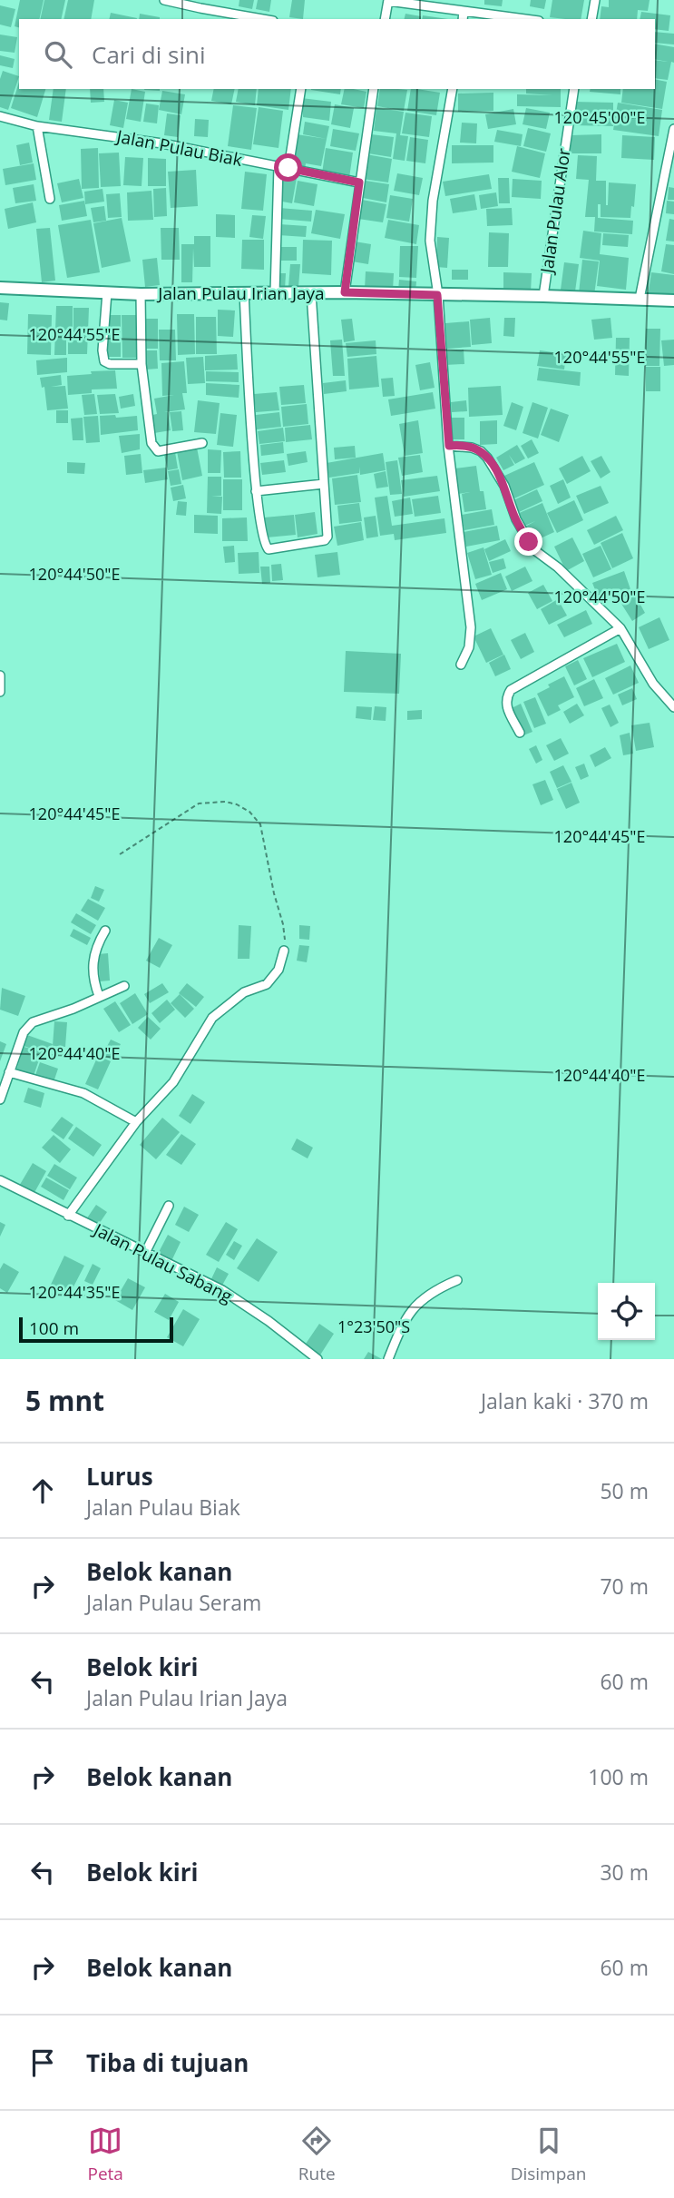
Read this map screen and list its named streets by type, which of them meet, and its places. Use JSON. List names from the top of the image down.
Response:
{
  "streets": {
    "street": [
      "Jalan Pulau Biak",
      "Jalan Pulau Alor",
      "Jalan Pulau Irian Jaya",
      "Jalan Pulau Sabang"
    ]
  },
  "crossings": [
    ["Jalan Pulau Alor", "Jalan Pulau Irian Jaya"]
  ],
  "scale_bar": "100 m",
  "page": {
    "search": "Cari di sini",
    "scale": "100 m",
    "heading": ["5 mnt", "Jalan kaki · 370 m"],
    "list": [
      ["Lurus", "Jalan Pulau Biak", "50 m"],
      ["Belok kanan", "Jalan Pulau Seram", "70 m"],
      ["Belok kiri", "Jalan Pulau Irian Jaya", "60 m"],
      ["Belok kanan", "100 m"],
      ["Belok kiri", "30 m"],
      ["Belok kanan", "60 m"],
      "Tiba di tujuan"
    ],
    "nav": ["Peta", "Rute", "Disimpan"]
  },
  "coordinates": [
    "120°45'00\"E",
    "120°44'55\"E",
    "120°44'50\"E",
    "120°44'45\"E",
    "120°44'40\"E",
    "120°44'35\"E",
    "1°23'50\"S"
  ]
}
